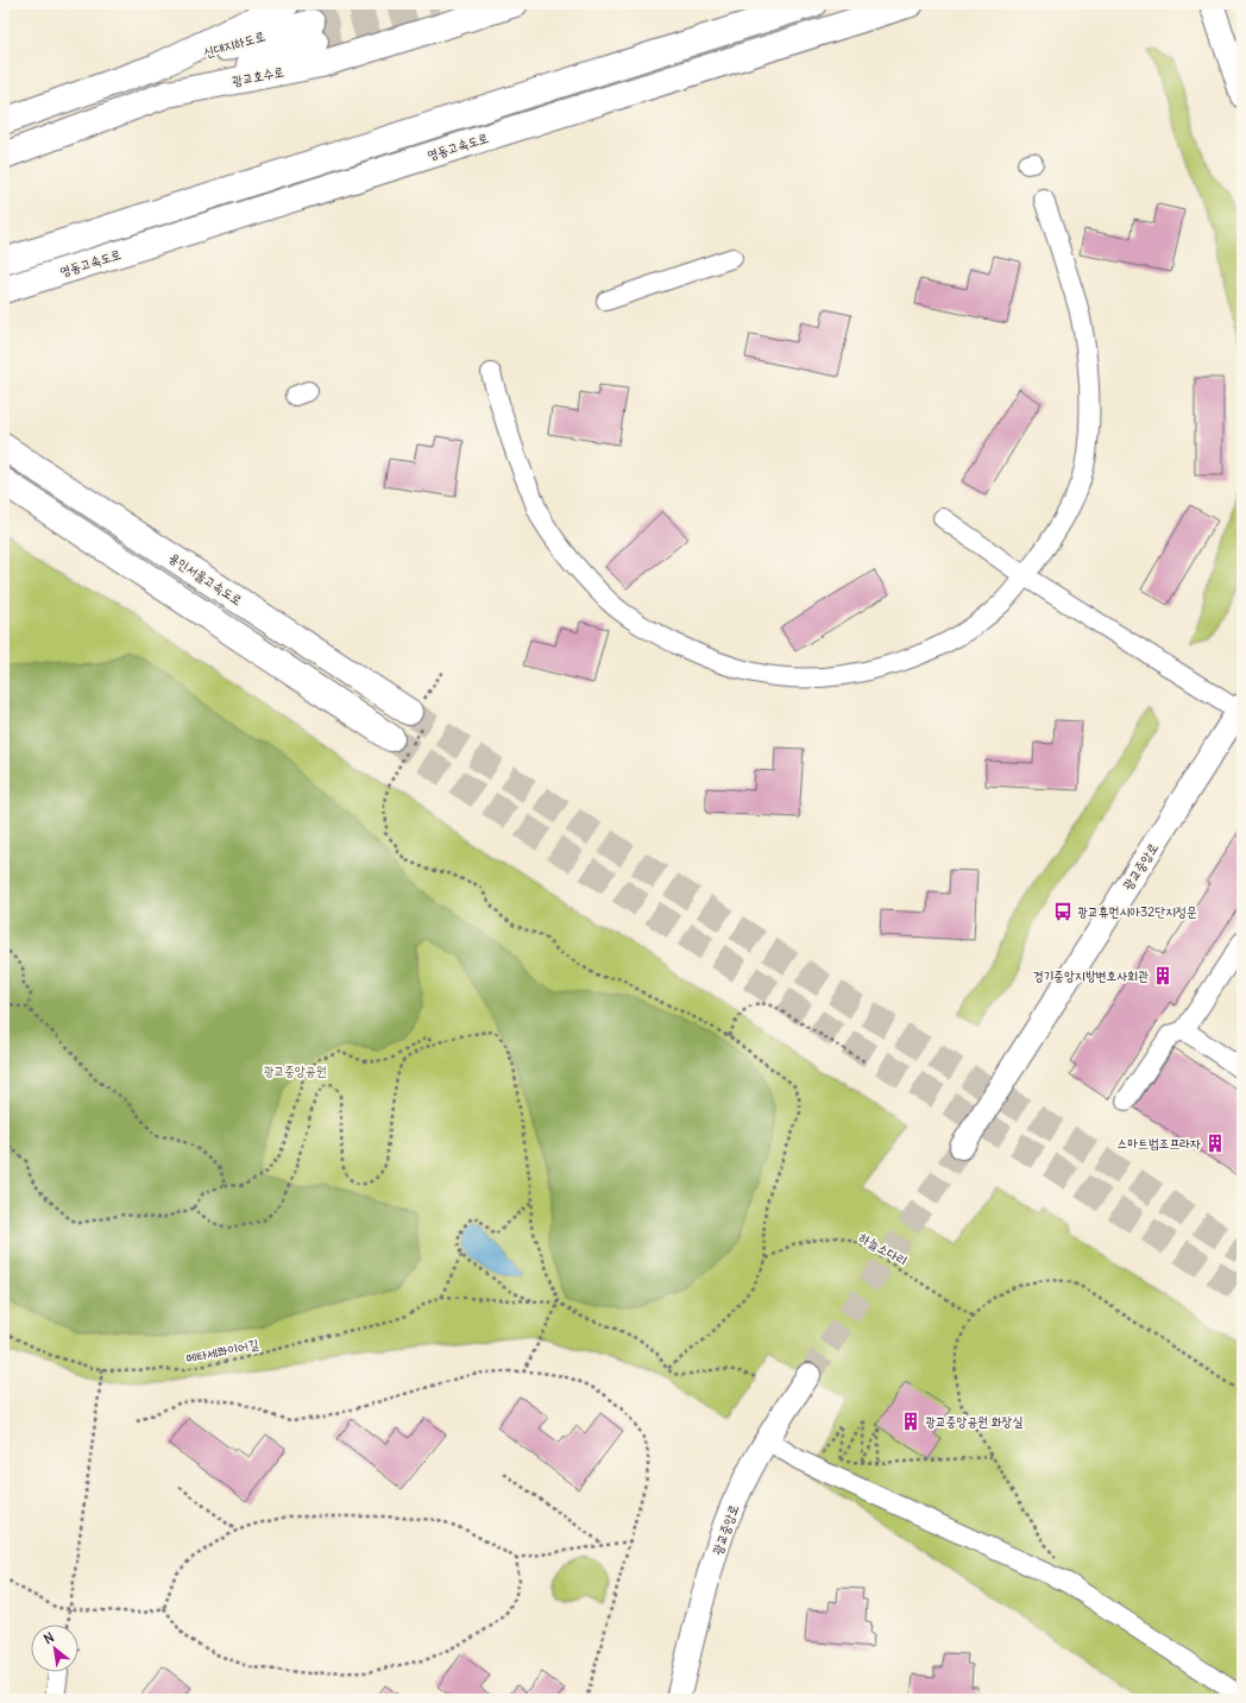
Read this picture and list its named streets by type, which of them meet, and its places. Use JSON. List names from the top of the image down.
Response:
{
  "streets": {
    "highway": [
      "신대지하도로",
      "광교호수로",
      "영동고속도로",
      "용인서울고속도로"
    ],
    "main road": ["광교중앙로"],
    "path": ["하늘소다리", "메타세콰이어길"]
  },
  "crossings": [
    ["신대지하도로", "광교호수로"]
  ],
  "parks": ["광교중앙공원"],
  "places": {
    "bus stop": ["광교휴먼시아32단지정문"],
    "building": ["경기중앙지방변호사회관", "스마트법조프라자", "광교중앙공원 화장실"]
  },
  "north": "top left"
}
